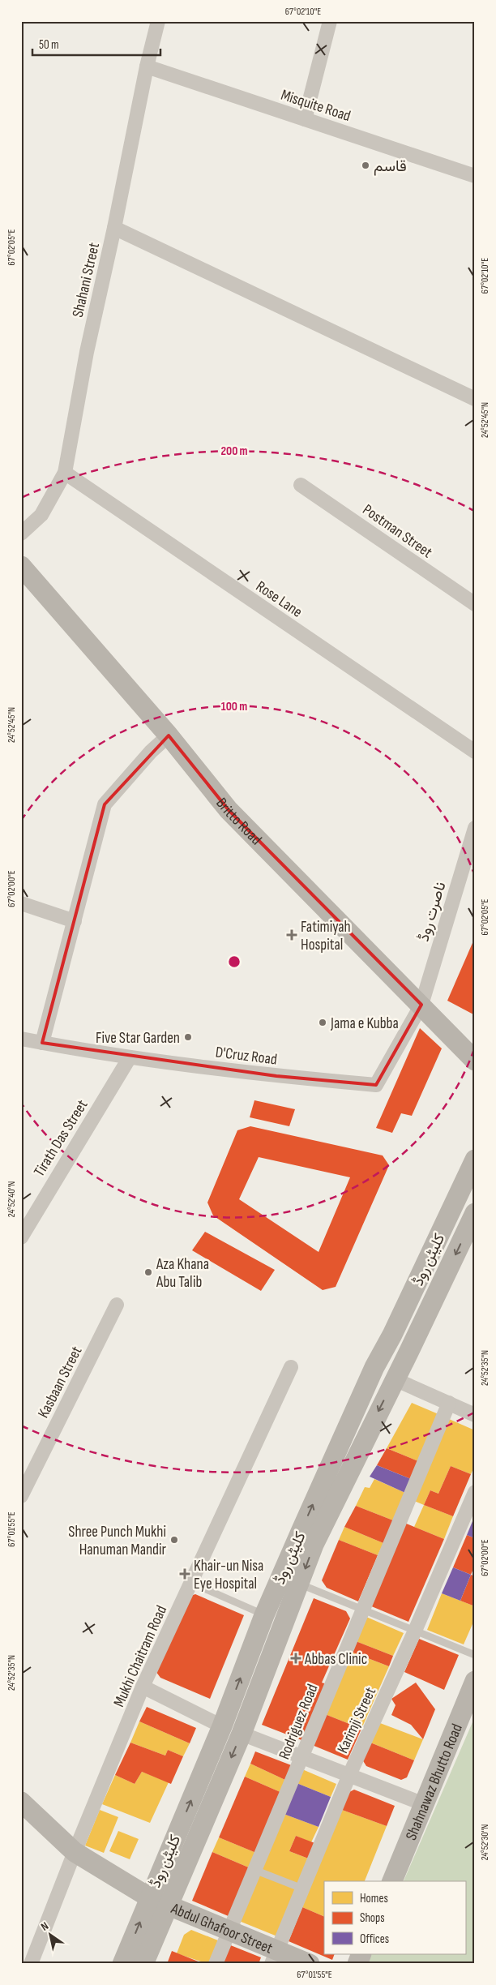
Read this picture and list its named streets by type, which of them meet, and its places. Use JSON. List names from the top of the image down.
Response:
{
  "streets": {
    "main road": [
      "Britto Road",
      "کلیٹن روڈ",
      "Shahnawaz Bhutto Road",
      "Abdul Ghafoor Street"
    ],
    "street": [
      "Misquite Road",
      "Shahani Street",
      "Postman Street",
      "Rose Lane",
      "ناصرت روڈ",
      "D'Cruz Road",
      "Tirath Das Street",
      "Kasbaan Street",
      "Mukhi Chaitram Road",
      "Karimji Street",
      "Rodriguez Road"
    ]
  },
  "crossings": [
    ["Misquite Road", "Shahani Street"],
    ["Shahani Street", "Rose Lane"],
    ["Britto Road", "ناصرت روڈ"],
    ["Britto Road", "D'Cruz Road"],
    ["ناصرت روڈ", "D'Cruz Road"],
    ["D'Cruz Road", "Tirath Das Street"],
    ["کلیٹن روڈ", "Abdul Ghafoor Street"],
    ["Mukhi Chaitram Road", "Abdul Ghafoor Street"],
    ["Karimji Street", "Abdul Ghafoor Street"],
    ["Rodriguez Road", "Abdul Ghafoor Street"]
  ],
  "places": {
    "other": [
      "قاسم",
      "Jama e Kubba",
      "Five Star Garden",
      "Aza Khana Abu Talib",
      "Shree Punch Mukhi Hanuman Mandir"
    ],
    "health": ["Fatimiyah Hospital", "Khair-un Nisa Eye Hospital", "Abbas Clinic"]
  },
  "legend": ["Homes", "Shops", "Offices"],
  "scale_bar": "50 m",
  "north": "top left",
  "coordinates": [
    "67°02'10\"E",
    "67°02'05\"E",
    "24°52'45\"N",
    "67°02'00\"E",
    "24°52'40\"N",
    "24°52'35\"N",
    "67°01'55\"E",
    "24°52'30\"N"
  ],
  "rings": ["200 m", "100 m"]
}
